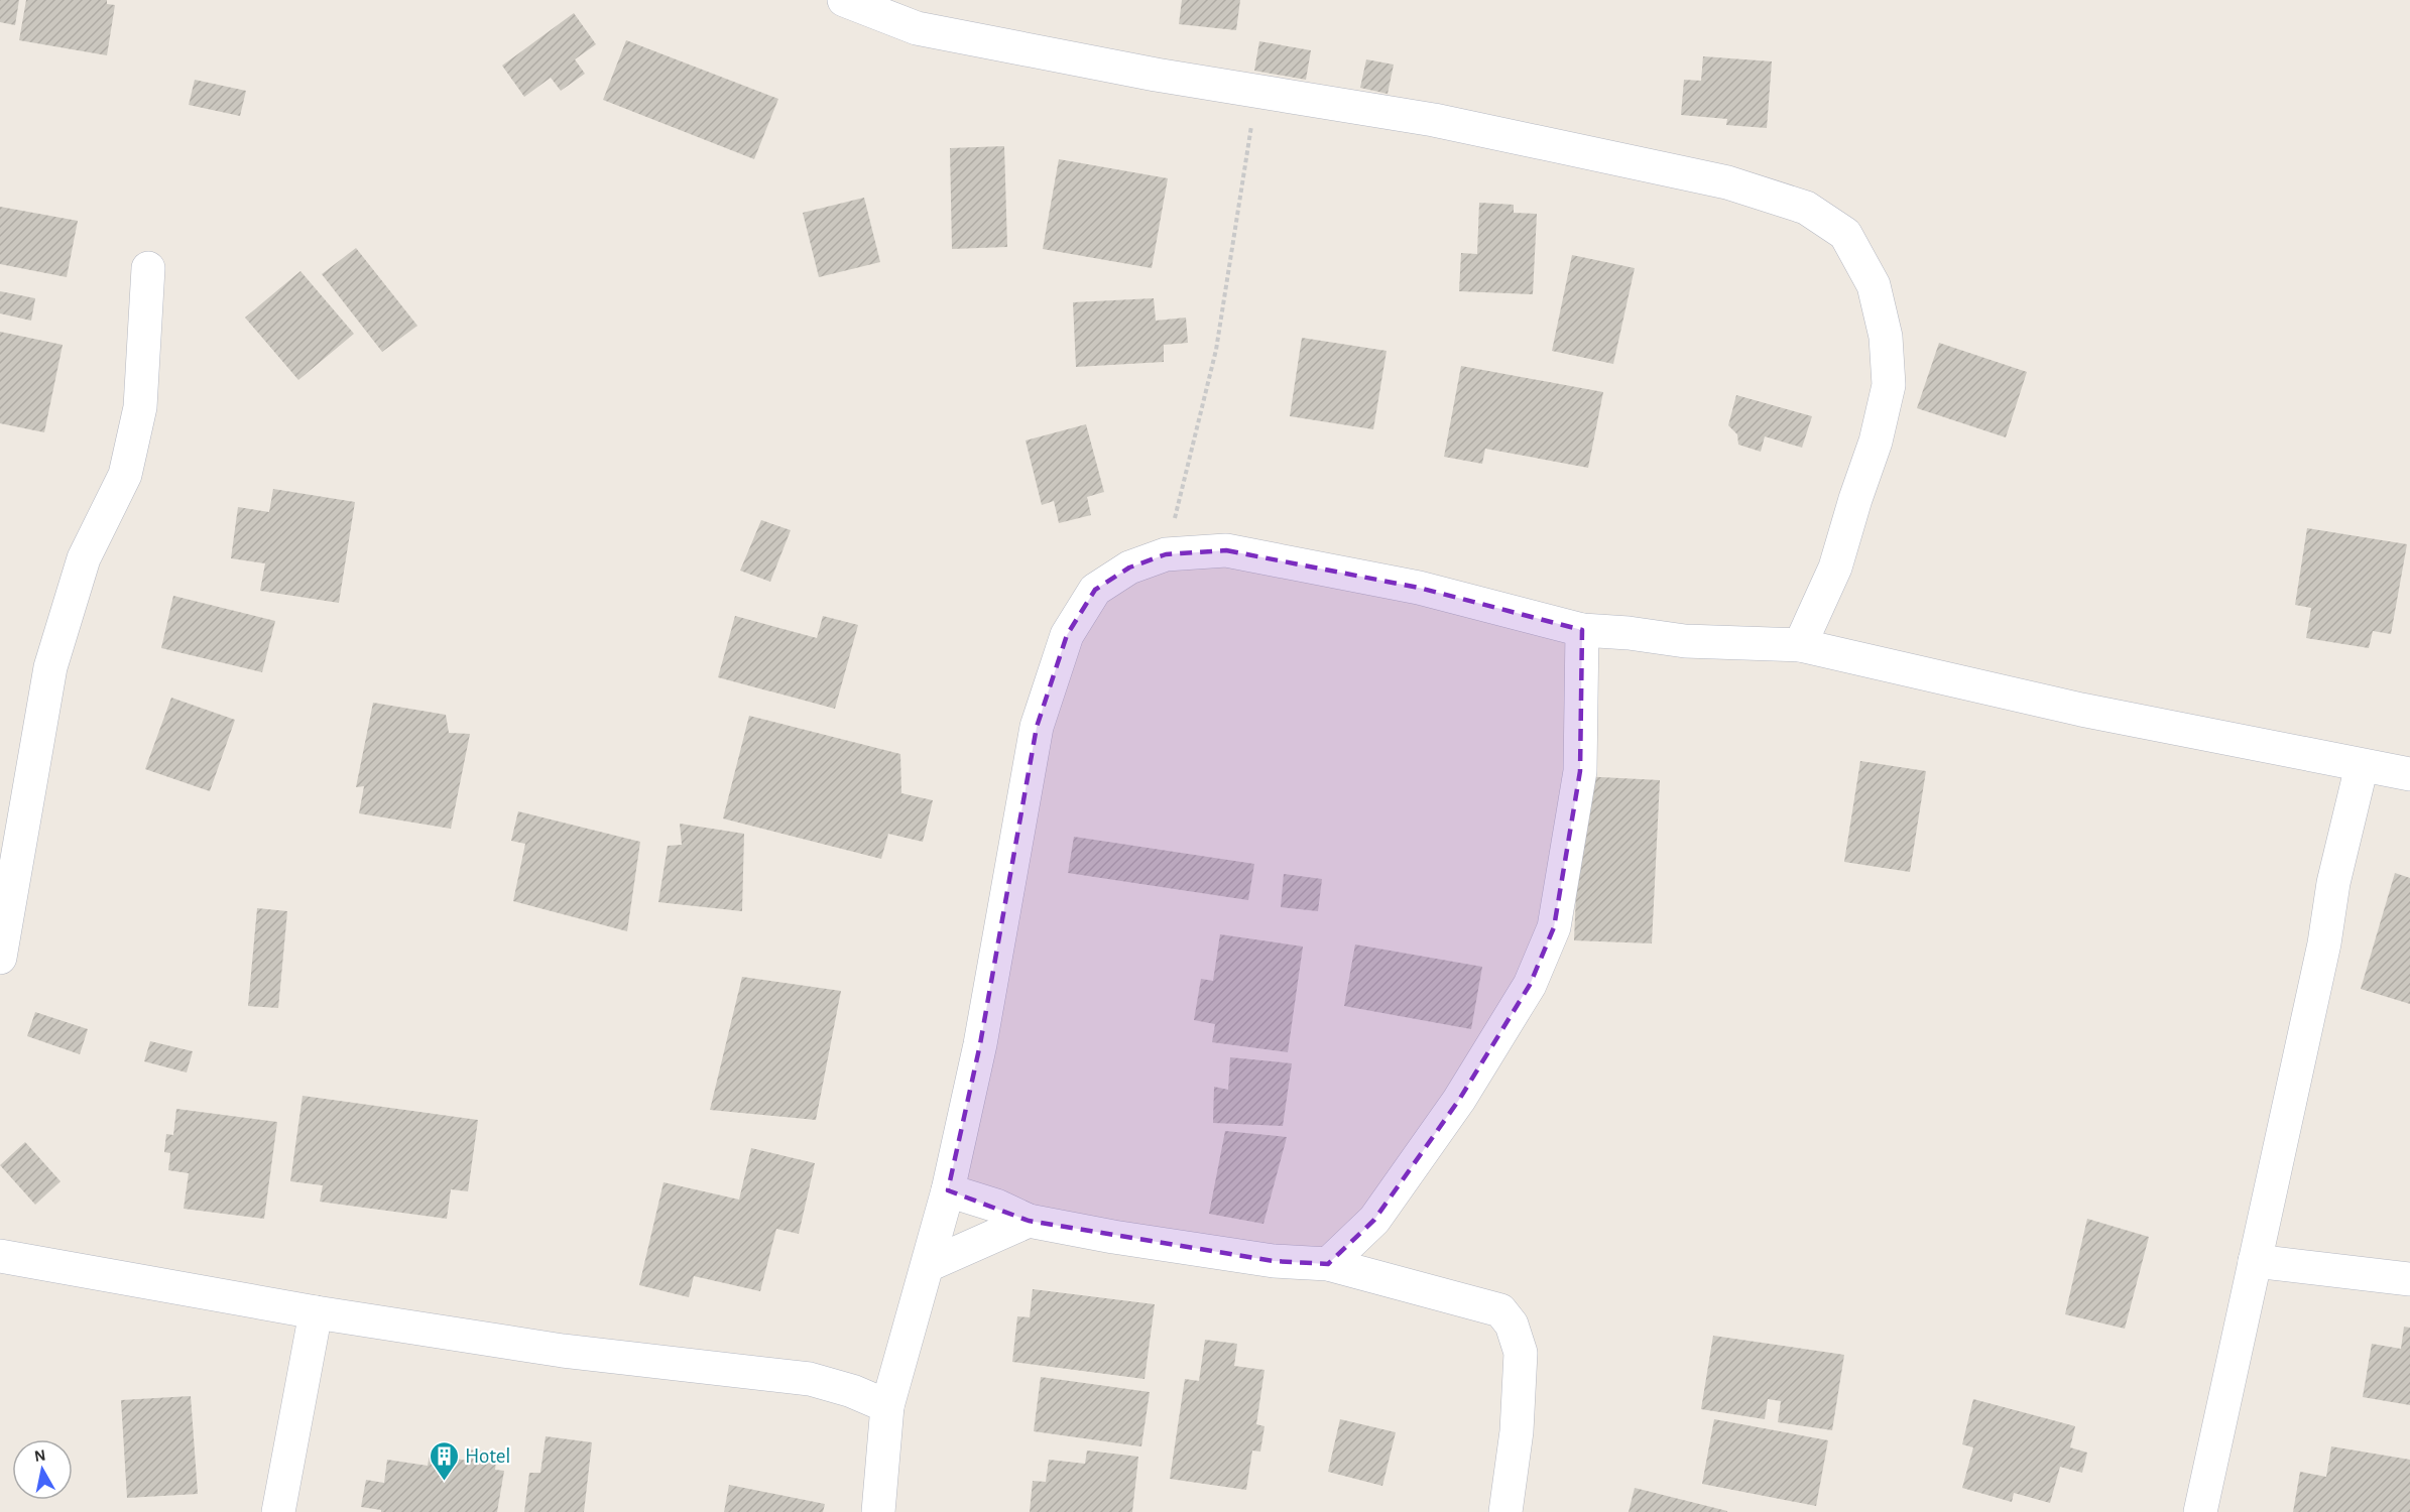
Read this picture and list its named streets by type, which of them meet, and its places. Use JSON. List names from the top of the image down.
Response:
{
  "places": {
    "building": ["Hotel"]
  },
  "north": "top"
}
